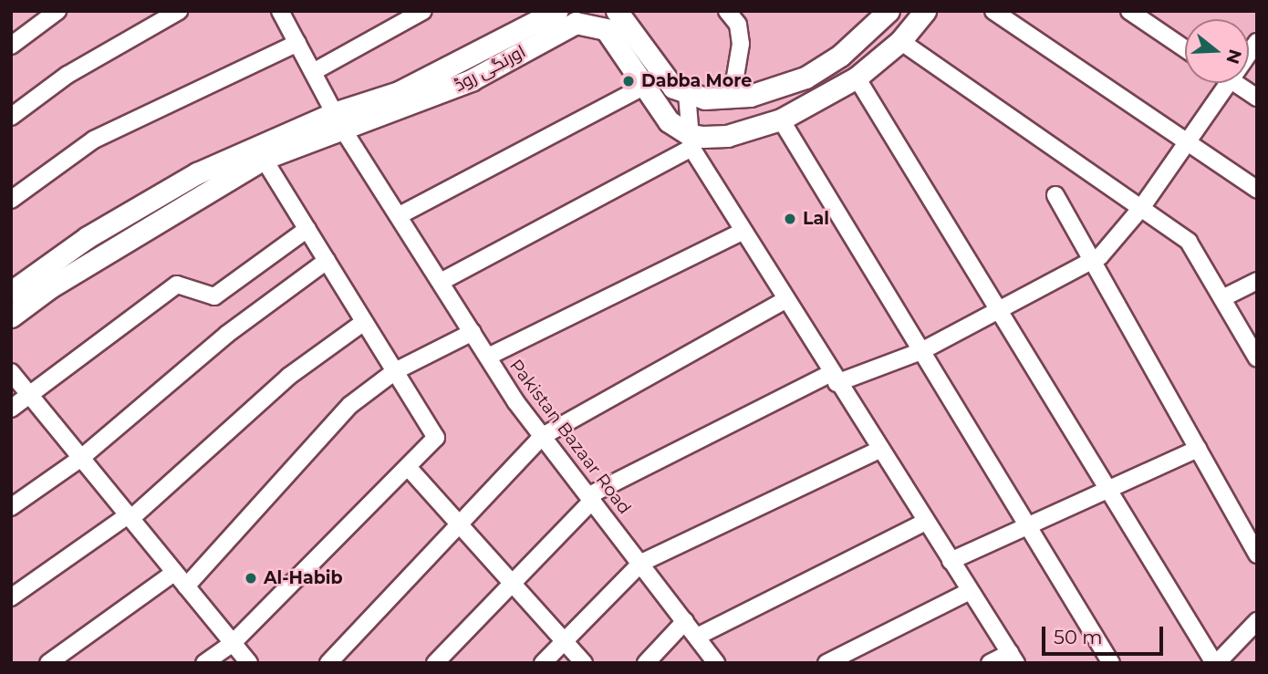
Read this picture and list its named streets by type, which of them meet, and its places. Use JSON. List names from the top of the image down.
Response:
{
  "streets": {
    "main road": ["اورنگی روڈ"],
    "street": ["Pakistan Bazaar Road"]
  },
  "crossings": [
    ["اورنگی روڈ", "Pakistan Bazaar Road"]
  ],
  "places": ["Dabba More", "Lal", "Al-Habib"],
  "scale_bar": "50 m",
  "north": "right"
}
